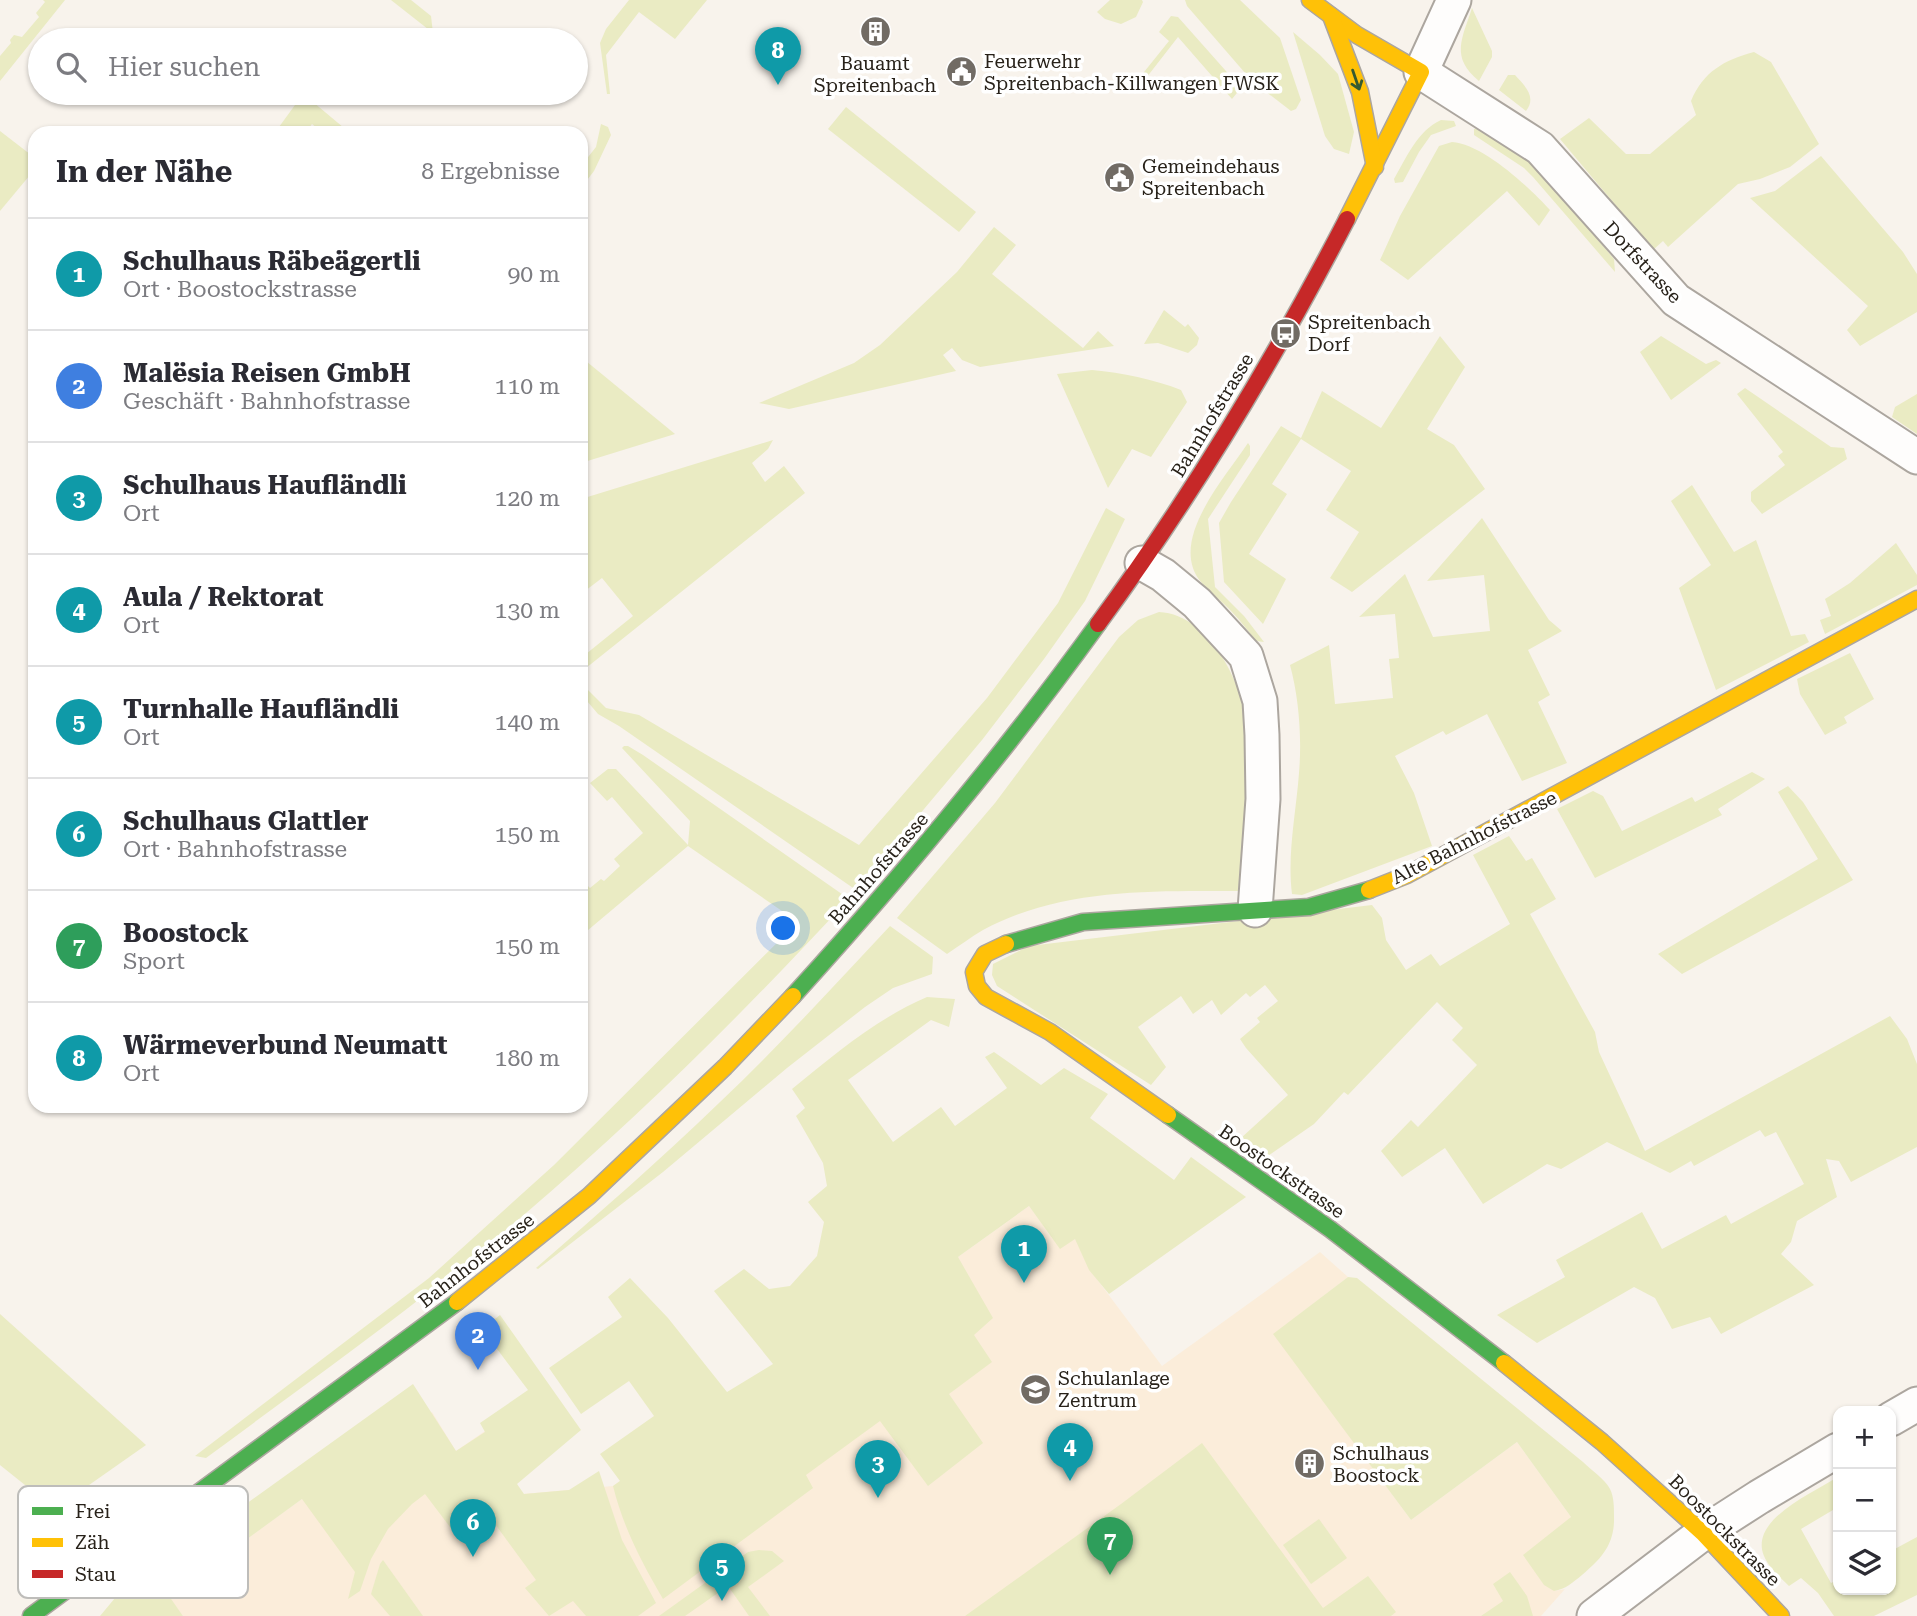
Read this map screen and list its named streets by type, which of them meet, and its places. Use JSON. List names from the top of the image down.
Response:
{
  "streets": {
    "street": [
      "Dorfstrasse",
      "Bahnhofstrasse",
      "Alte Bahnhofstrasse",
      "Boostockstrasse"
    ]
  },
  "crossings": [
    ["Dorfstrasse", "Bahnhofstrasse"],
    ["Alte Bahnhofstrasse", "Boostockstrasse"]
  ],
  "places": {
    "building": ["Bauamt Spreitenbach", "Schulhaus Boostock"],
    "public building": ["Feuerwehr Spreitenbach-Killwangen FWSK", "Gemeindehaus Spreitenbach"],
    "bus stop": ["Spreitenbach Dorf"],
    "school or university": ["Schulanlage Zentrum"]
  },
  "legend": ["Frei", "Zäh", "Stau"],
  "page": {
    "pins": [
      "8",
      "1",
      "2",
      "4",
      "3",
      "6",
      "7",
      "5"
    ],
    "search": "Hier suchen",
    "heading": ["In der Nähe", "8 Ergebnisse"],
    "list": [
      {
        "mark": "1",
        "name": "Schulhaus Räbeägertli",
        "note": "Ort · Boostockstrasse",
        "value": "90 m"
      },
      {
        "mark": "2",
        "name": "Malësia Reisen GmbH",
        "note": "Geschäft · Bahnhofstrasse",
        "value": "110 m"
      },
      {
        "mark": "3",
        "name": "Schulhaus Haufländli",
        "note": "Ort",
        "value": "120 m"
      },
      {
        "mark": "4",
        "name": "Aula / Rektorat",
        "note": "Ort",
        "value": "130 m"
      },
      {
        "mark": "5",
        "name": "Turnhalle Haufländli",
        "note": "Ort",
        "value": "140 m"
      },
      {
        "mark": "6",
        "name": "Schulhaus Glattler",
        "note": "Ort · Bahnhofstrasse",
        "value": "150 m"
      },
      {
        "mark": "7",
        "name": "Boostock",
        "note": "Sport",
        "value": "150 m"
      },
      {
        "mark": "8",
        "name": "Wärmeverbund Neumatt",
        "note": "Ort",
        "value": "180 m"
      }
    ],
    "map_buttons": ["+", "−"]
  }
}
